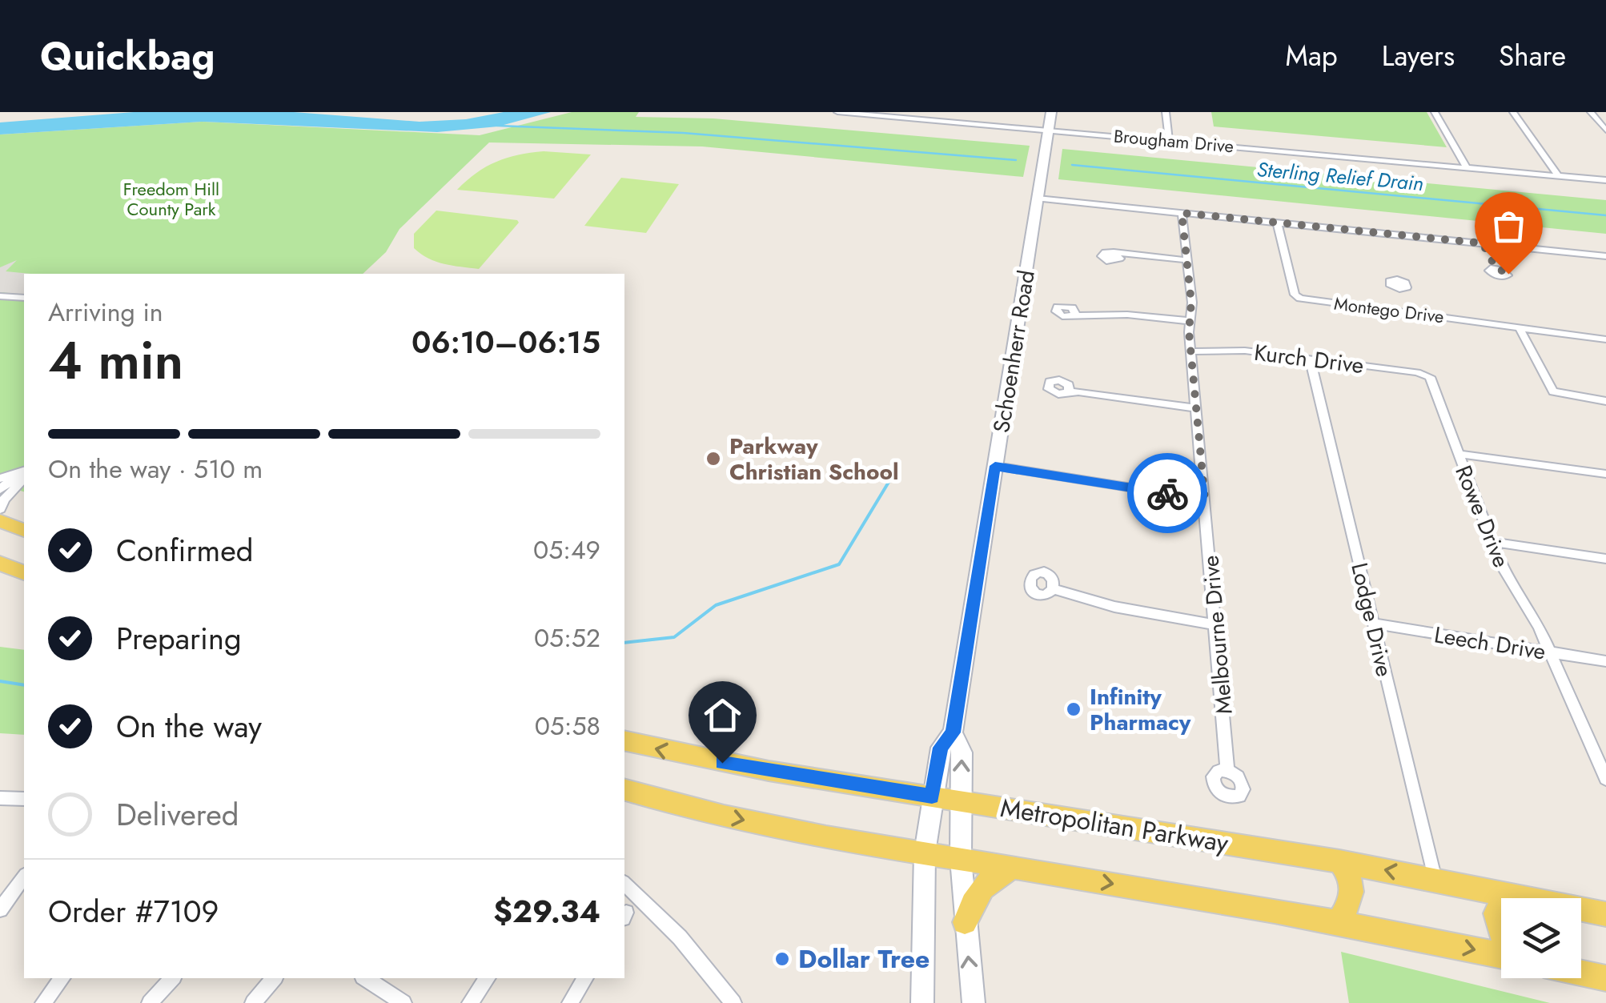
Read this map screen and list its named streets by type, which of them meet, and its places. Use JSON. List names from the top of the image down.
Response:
{
  "streets": {
    "main road": ["Schoenherr Road", "Metropolitan Parkway"],
    "street": [
      "Brougham Drive",
      "Montego Drive",
      "Kurch Drive",
      "Rowe Drive",
      "Lodge Drive",
      "Melbourne Drive",
      "Leech Drive"
    ]
  },
  "crossings": [
    ["Brougham Drive", "Schoenherr Road"],
    ["Schoenherr Road", "Metropolitan Parkway"],
    ["Kurch Drive", "Rowe Drive"],
    ["Kurch Drive", "Lodge Drive"],
    ["Kurch Drive", "Melbourne Drive"],
    ["Rowe Drive", "Leech Drive"],
    ["Lodge Drive", "Leech Drive"],
    ["Lodge Drive", "Metropolitan Parkway"]
  ],
  "water": ["Sterling Relief Drain"],
  "parks": ["Freedom Hill County Park"],
  "places": ["Parkway Christian School", "Infinity Pharmacy", "Dollar Tree"],
  "page": {
    "header": "Quickbag",
    "nav": ["Map", "Layers", "Share"],
    "heading": ["4 min", "Arriving in", "06:10–06:15"],
    "panel": ["Order #7109", "$29.34"],
    "bar": "On the way · 510 m",
    "list": [
      ["Confirmed", "05:49"],
      ["Preparing", "05:52"],
      ["On the way", "05:58"],
      "Delivered"
    ]
  }
}
